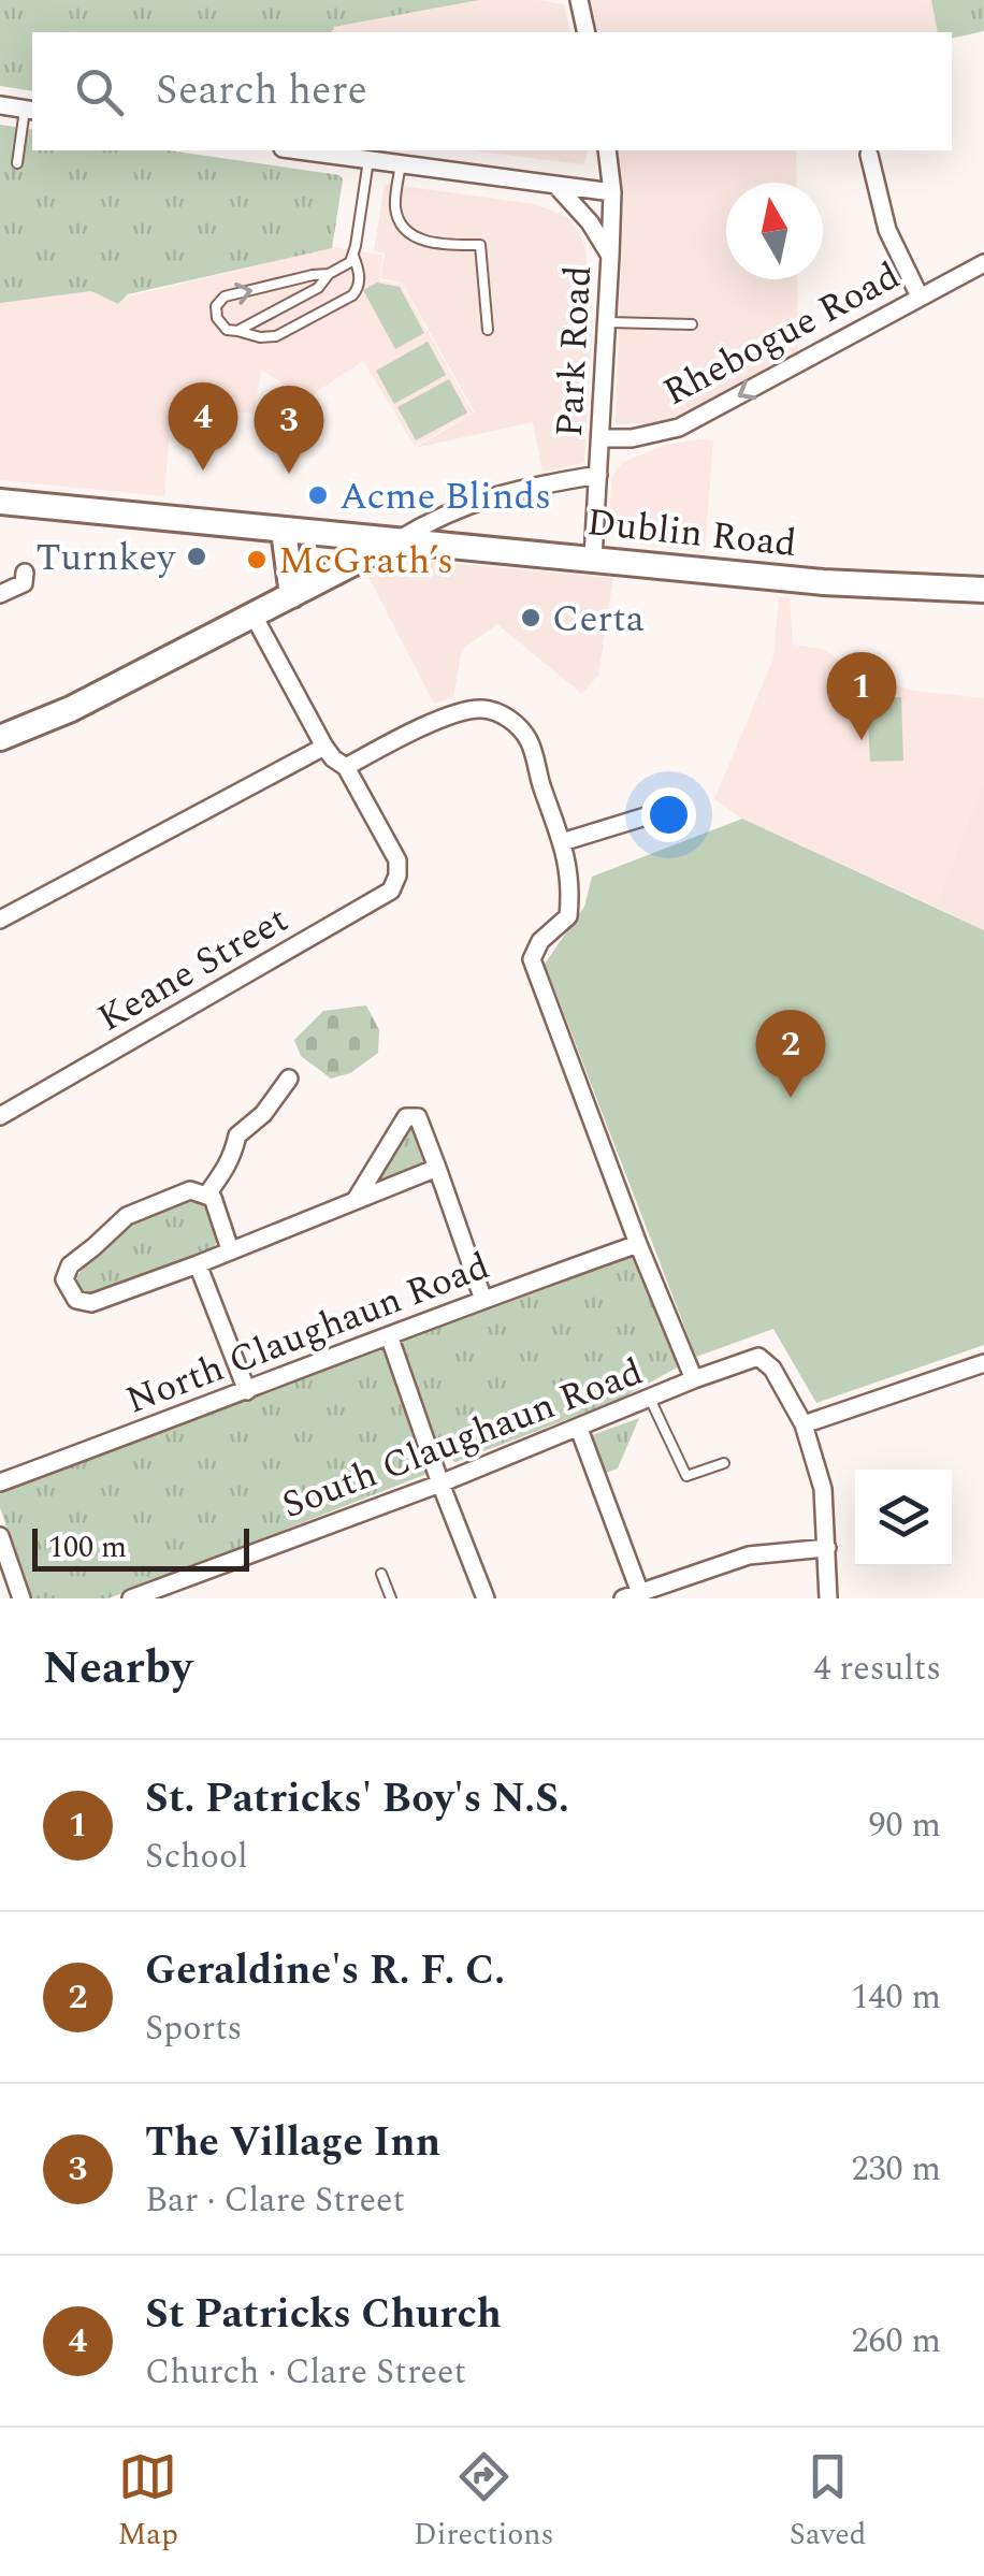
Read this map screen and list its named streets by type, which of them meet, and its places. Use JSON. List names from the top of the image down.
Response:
{
  "streets": {
    "main road": ["Dublin Road"],
    "street": [
      "Rhebogue Road",
      "Park Road",
      "Keane Street",
      "North Claughaun Road",
      "South Claughaun Road"
    ]
  },
  "crossings": [
    ["Rhebogue Road", "Park Road"],
    ["Park Road", "Dublin Road"]
  ],
  "one_way": ["Rhebogue Road"],
  "places": [
    "Acme Blinds",
    "Turnkey",
    "McGrath’s",
    "Certa"
  ],
  "scale_bar": "100 m",
  "north": "top",
  "page": {
    "search": "Search here",
    "pins": [
      "4",
      "3",
      "1",
      "2"
    ],
    "scale": "100 m",
    "heading": ["Nearby", "4 results"],
    "list": [
      {
        "mark": "1",
        "name": "St. Patricks' Boy's N.S.",
        "note": "School",
        "value": "90 m"
      },
      {
        "mark": "2",
        "name": "Geraldine's R. F. C.",
        "note": "Sports",
        "value": "140 m"
      },
      {
        "mark": "3",
        "name": "The Village Inn",
        "note": "Bar · Clare Street",
        "value": "230 m"
      },
      {
        "mark": "4",
        "name": "St Patricks Church",
        "note": "Church · Clare Street",
        "value": "260 m"
      }
    ],
    "nav": ["Map", "Directions", "Saved"]
  }
}
